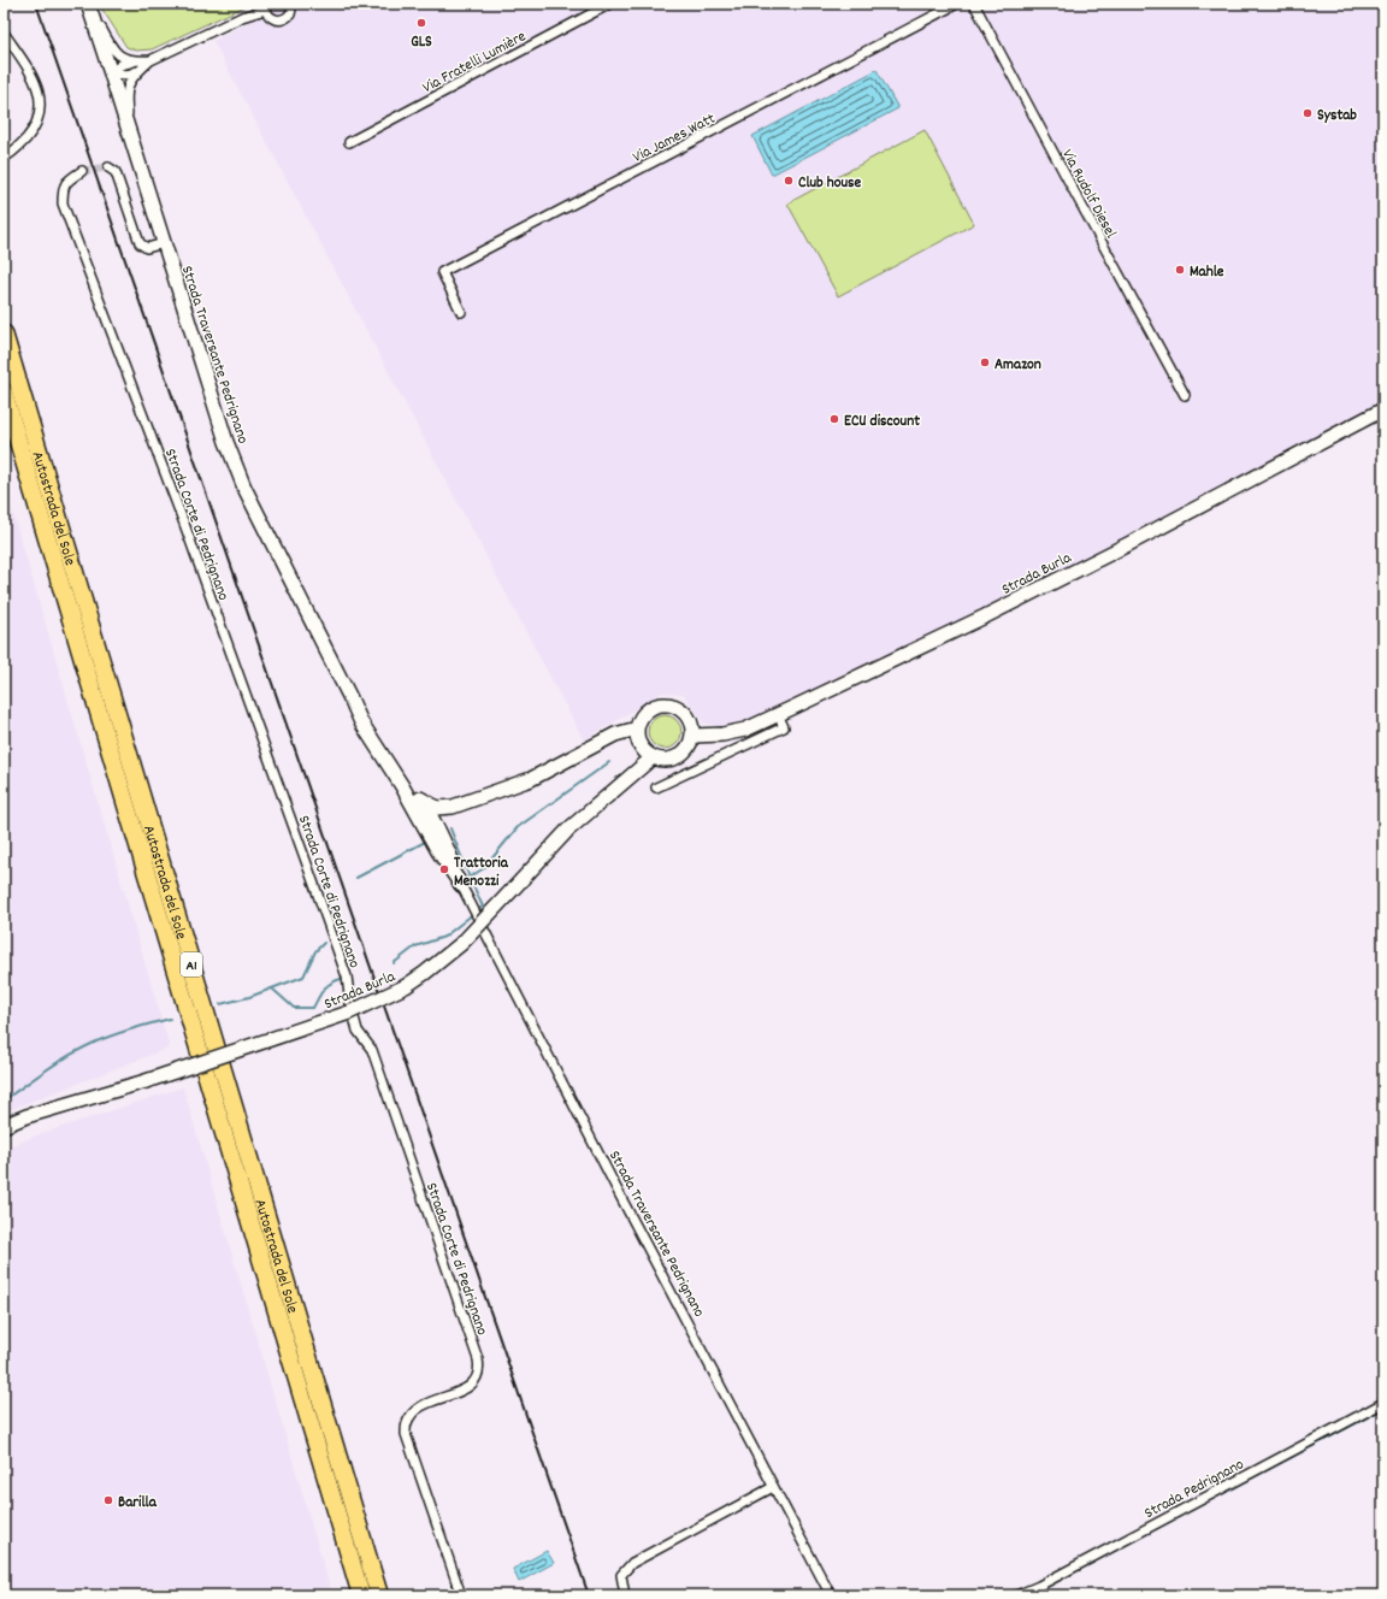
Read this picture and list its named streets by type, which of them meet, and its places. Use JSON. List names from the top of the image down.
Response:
{
  "streets": {
    "highway": ["Autostrada del Sole", "A1"],
    "main road": ["Strada Traversante Pedrignano", "Strada Burla"],
    "street": [
      "Via Fratelli Lumière",
      "Via James Watt",
      "Via Rudolf Diesel",
      "Strada Corte di Pedrignano",
      "Strada Pedrignano"
    ]
  },
  "places": [
    "GLS",
    "Systab",
    "Club house",
    "Mahle",
    "Amazon",
    "ECU discount",
    "Trattoria Menozzi",
    "Barilla"
  ]
}
